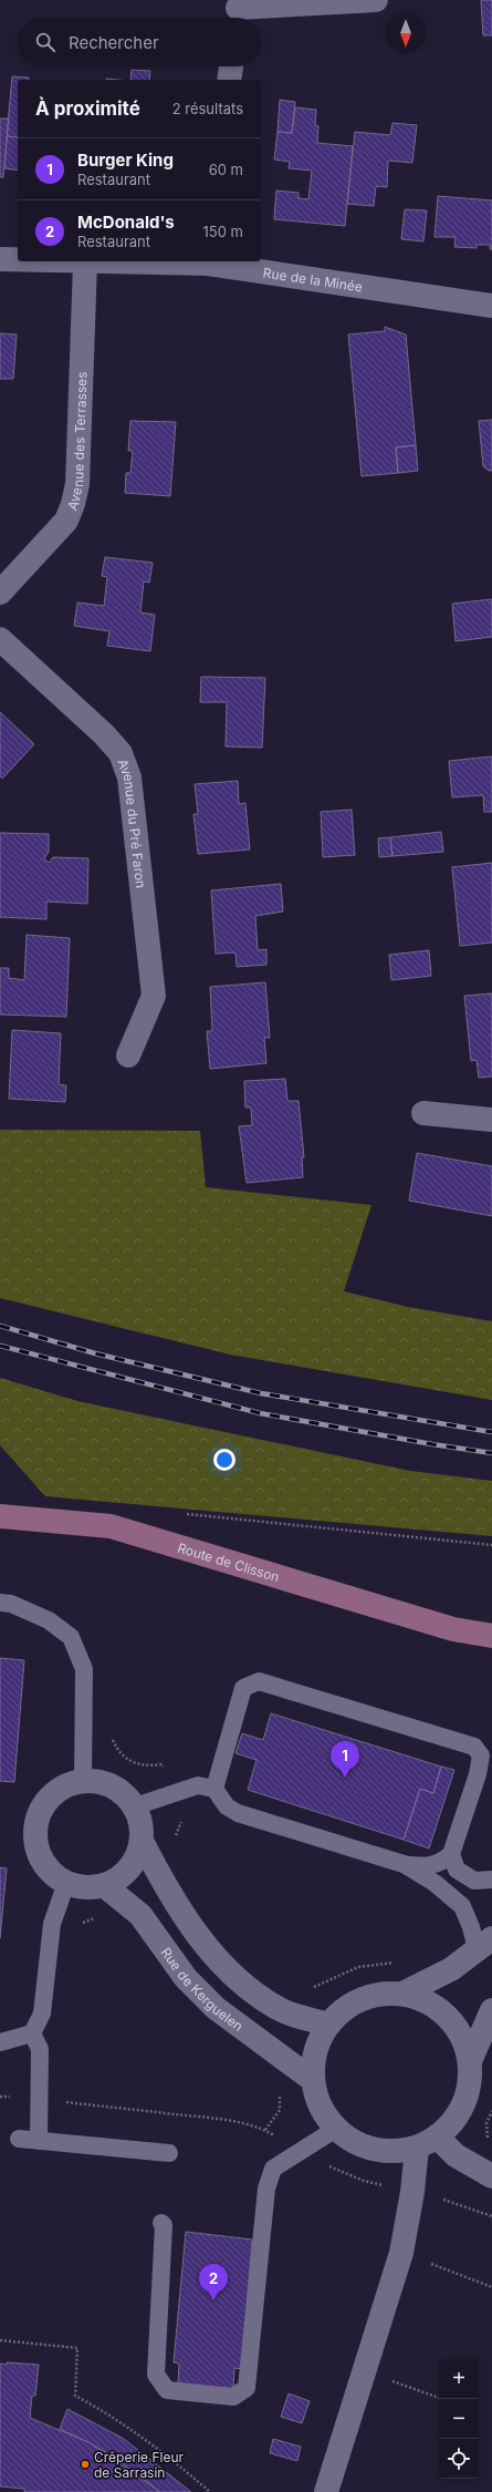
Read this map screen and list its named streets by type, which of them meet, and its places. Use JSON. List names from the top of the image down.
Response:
{
  "streets": {
    "main road": ["Route de Clisson"],
    "street": [
      "Rue de la Minée",
      "Avenue des Terrasses",
      "Avenue du Pré Faron",
      "Rue de Kerguelen"
    ]
  },
  "crossings": [
    ["Rue de la Minée", "Avenue des Terrasses"]
  ],
  "places": ["Crêperie Fleur de Sarrasin"],
  "north": "bottom",
  "page": {
    "search": "Rechercher",
    "heading": ["À proximité", "2 résultats"],
    "list": [
      {
        "mark": "1",
        "name": "Burger King",
        "note": "Restaurant",
        "value": "60 m"
      },
      {
        "mark": "2",
        "name": "McDonald's",
        "note": "Restaurant",
        "value": "150 m"
      }
    ],
    "pins": ["1", "2"],
    "map_buttons": ["+", "−"]
  }
}
